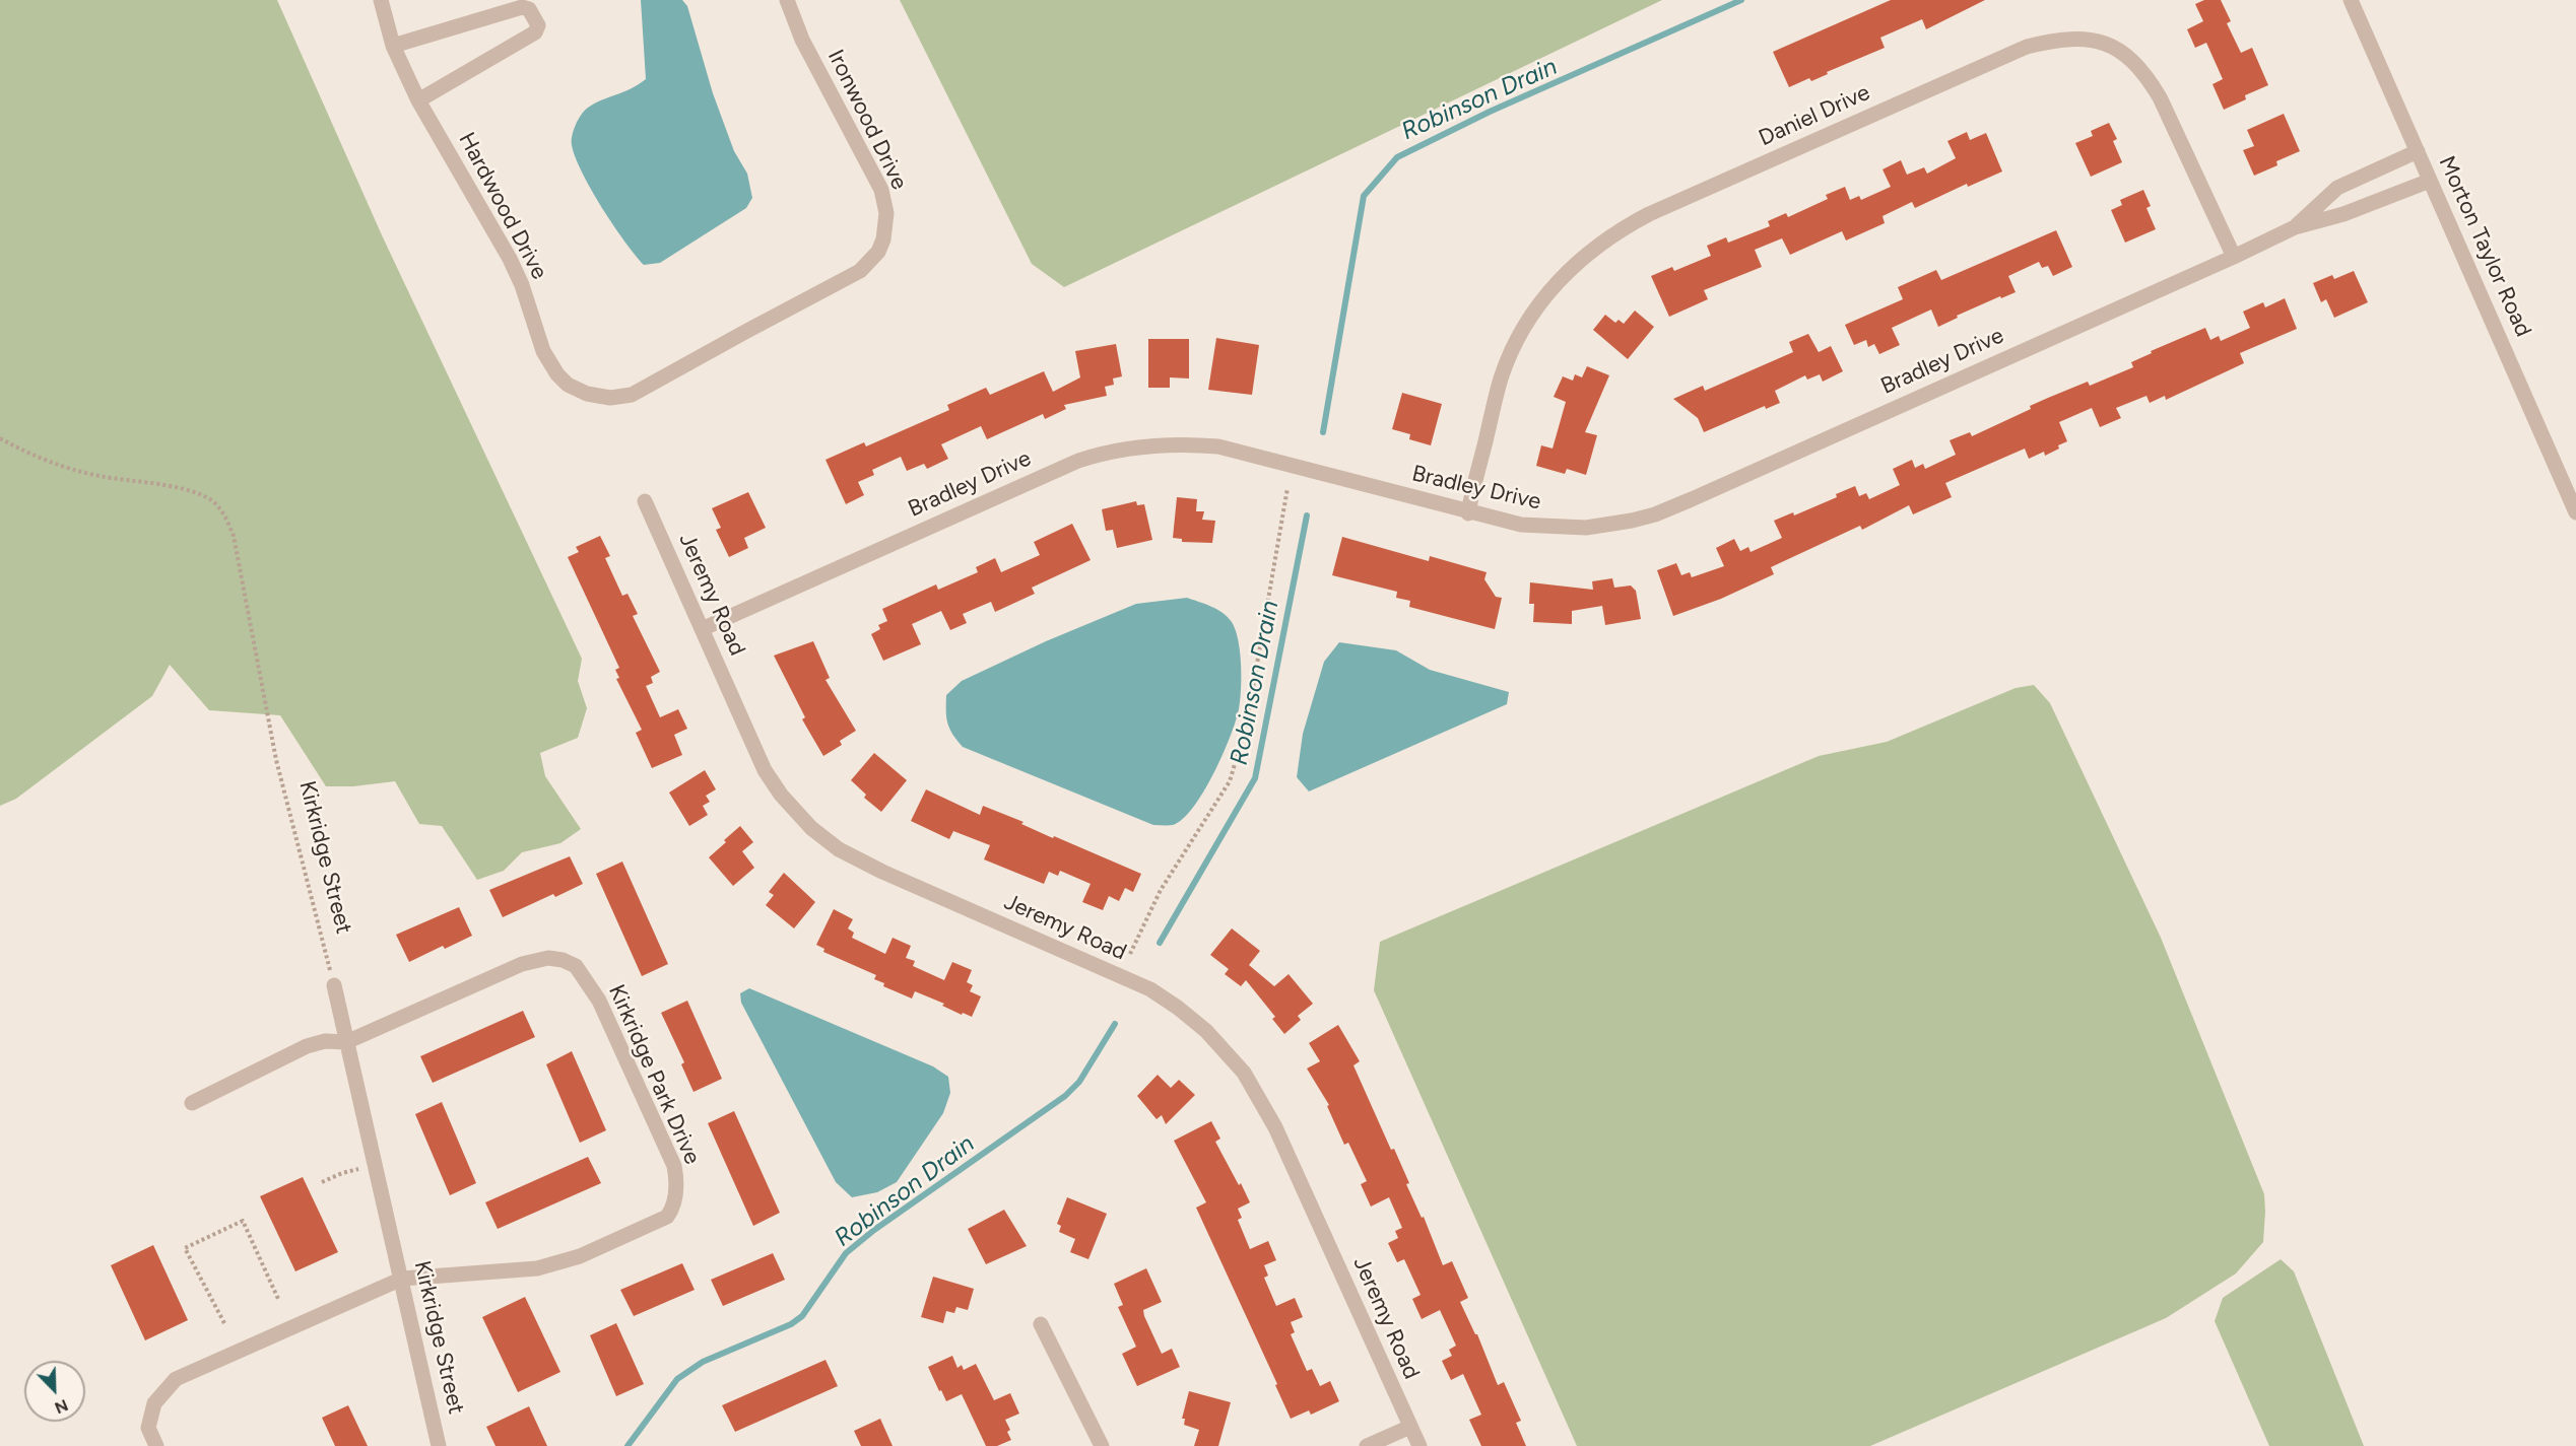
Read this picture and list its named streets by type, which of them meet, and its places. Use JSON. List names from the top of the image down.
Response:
{
  "streets": {
    "street": [
      "Daniel Drive",
      "Ironwood Drive",
      "Hardwood Drive",
      "Morton Taylor Road",
      "Bradley Drive",
      "Jeremy Road",
      "Kirkridge Street",
      "Kirkridge Park Drive"
    ]
  },
  "crossings": [
    ["Daniel Drive", "Bradley Drive"],
    ["Ironwood Drive", "Hardwood Drive"],
    ["Morton Taylor Road", "Bradley Drive"],
    ["Bradley Drive", "Jeremy Road"],
    ["Kirkridge Street", "Kirkridge Park Drive"]
  ],
  "water": ["Robinson Drain"],
  "north": "bottom right"
}
